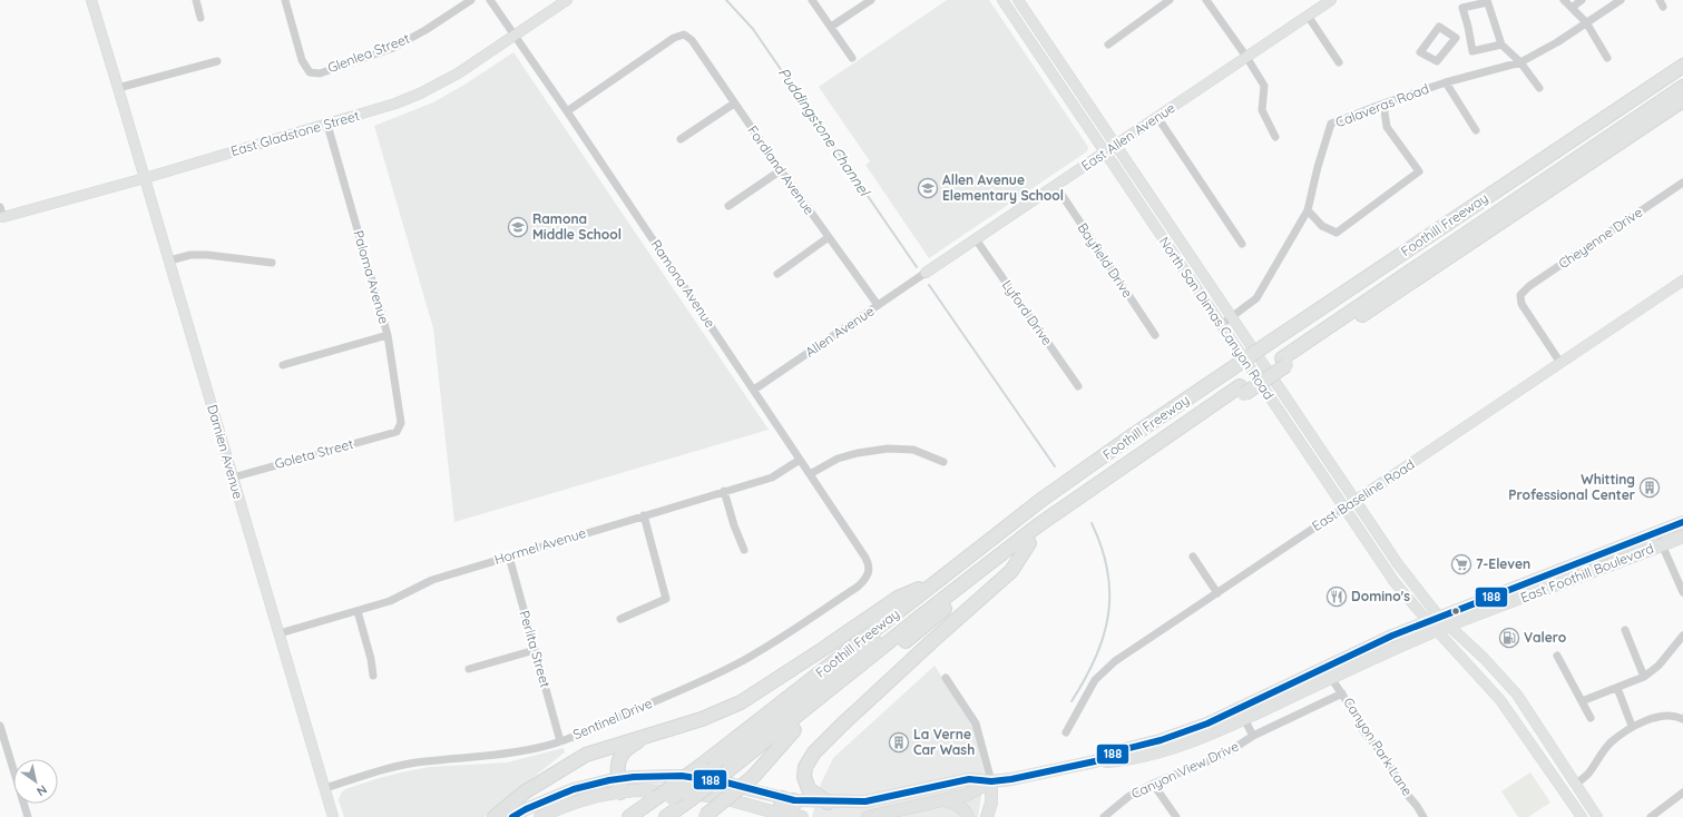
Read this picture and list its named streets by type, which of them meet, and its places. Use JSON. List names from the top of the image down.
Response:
{
  "streets": {
    "highway": ["Foothill Freeway"],
    "main road": [
      "East Gladstone Street",
      "East Allen Avenue",
      "North San Dimas Canyon Road",
      "Damien Avenue",
      "East Baseline Road",
      "East Foothill Boulevard"
    ],
    "street": [
      "Glenlea Street",
      "Calaveras Road",
      "Fordland Avenue",
      "Cheyenne Drive",
      "Bayfield Drive",
      "Paloma Avenue",
      "Ramona Avenue",
      "Lyford Drive",
      "Allen Avenue",
      "Goleta Street",
      "Hormel Avenue",
      "Perlita Street",
      "Sentinel Drive",
      "Canyon Park Lane",
      "Canyon View Drive"
    ]
  },
  "crossings": [
    ["Calaveras Road", "North San Dimas Canyon Road"],
    ["East Gladstone Street", "Paloma Avenue"],
    ["East Gladstone Street", "Ramona Avenue"],
    ["East Gladstone Street", "Damien Avenue"],
    ["East Allen Avenue", "Bayfield Drive"],
    ["East Allen Avenue", "Lyford Drive"],
    ["East Allen Avenue", "North San Dimas Canyon Road"],
    ["East Allen Avenue", "Allen Avenue"],
    ["Fordland Avenue", "Ramona Avenue"],
    ["Fordland Avenue", "Allen Avenue"],
    ["Cheyenne Drive", "East Baseline Road"],
    ["Paloma Avenue", "Goleta Street"],
    ["Ramona Avenue", "Allen Avenue"],
    ["Ramona Avenue", "Hormel Avenue"],
    ["Ramona Avenue", "Sentinel Drive"],
    ["North San Dimas Canyon Road", "East Baseline Road"],
    ["North San Dimas Canyon Road", "East Foothill Boulevard"],
    ["Damien Avenue", "Goleta Street"],
    ["Damien Avenue", "Hormel Avenue"],
    ["Damien Avenue", "Sentinel Drive"],
    ["Hormel Avenue", "Perlita Street"],
    ["East Foothill Boulevard", "Canyon Park Lane"],
    ["Perlita Street", "Sentinel Drive"],
    ["Canyon Park Lane", "Canyon View Drive"]
  ],
  "water": ["Puddingstone Channel"],
  "places": {
    "school or university": ["Allen Avenue Elementary School", "Ramona Middle School"],
    "building": ["Whitting Professional Center", "La Verne Car Wash"],
    "supermarket": ["7-Eleven"],
    "restaurant": ["Domino's"],
    "fuel station": ["Valero"]
  },
  "lines": ["transit line 188"],
  "north": "bottom right"
}
